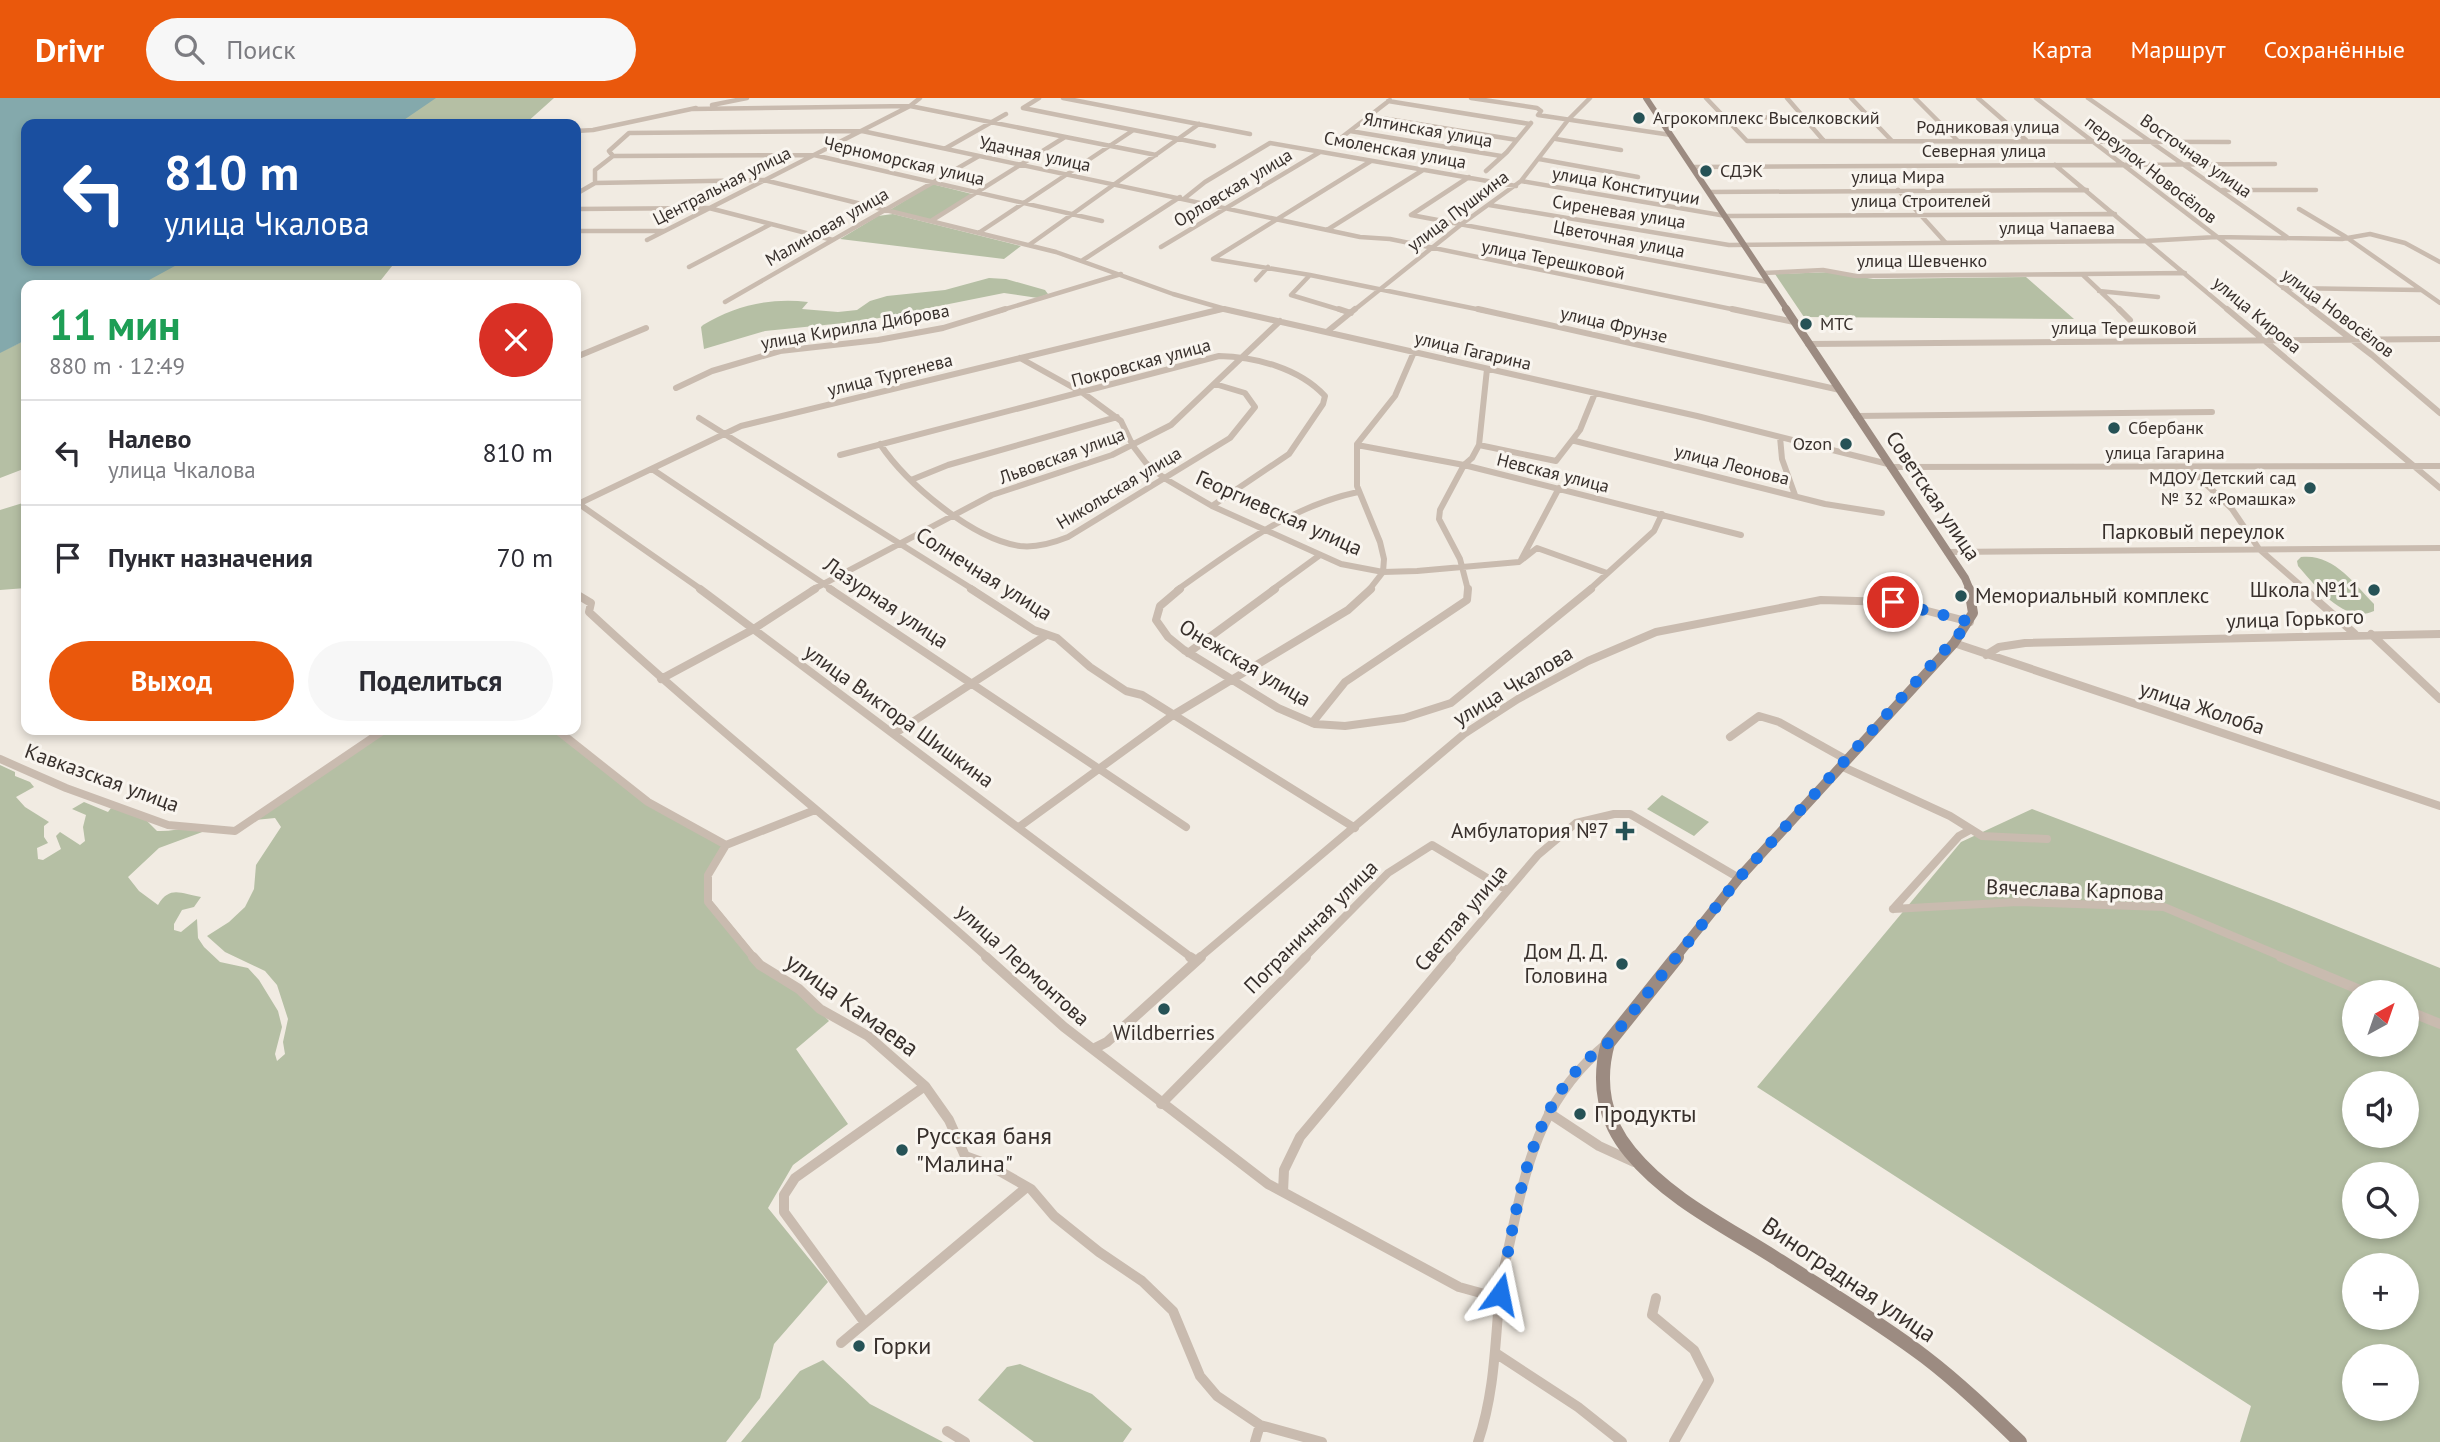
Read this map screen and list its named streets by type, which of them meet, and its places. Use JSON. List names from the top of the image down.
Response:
{
  "streets": {
    "main road": ["Советская улица", "Виноградная улица"],
    "street": [
      "Родниковая улица",
      "Ялтинская улица",
      "Смоленская улица",
      "Северная улица",
      "Удачная улица",
      "Восточная улица",
      "Черноморская улица",
      "переулок Новосёлов",
      "улица Мира",
      "Центральная улица",
      "улица Конституции",
      "Орловская улица",
      "улица Строителей",
      "улица Пушкина",
      "Сиреневая улица",
      "Малиновая улица",
      "улица Чапаева",
      "Цветочная улица",
      "улица Терешковой",
      "улица Шевченко",
      "улица Новосёлов",
      "улица Кирова",
      "улица Фрунзе",
      "улица Кирилла Диброва",
      "улица Гагарина",
      "Покровская улица",
      "улица Тургенева",
      "Львовская улица",
      "улица Леонова",
      "Невская улица",
      "Никольская улица",
      "Георгиевская улица",
      "Парковый переулок",
      "Солнечная улица",
      "Лазурная улица",
      "улица Горького",
      "Онежская улица",
      "улица Чкалова",
      "улица Жолоба",
      "улица Виктора Шишкина",
      "Кавказская улица",
      "Вячеслава Карпова",
      "Светлая улица",
      "Пограничная улица",
      "улица Лермонтова",
      "улица Камаева"
    ]
  },
  "crossings": [
    ["Родниковая улица", "Восточная улица"],
    ["Родниковая улица", "переулок Новосёлов"],
    ["Смоленская улица", "Удачная улица"],
    ["Смоленская улица", "улица Конституции"],
    ["Смоленская улица", "Орловская улица"],
    ["Смоленская улица", "улица Пушкина"],
    ["Смоленская улица", "Цветочная улица"],
    ["Северная улица", "Восточная улица"],
    ["Северная улица", "переулок Новосёлов"],
    ["Северная улица", "улица Кирова"],
    ["Северная улица", "Советская улица"],
    ["Удачная улица", "Черноморская улица"],
    ["Удачная улица", "Центральная улица"],
    ["Удачная улица", "Орловская улица"],
    ["Удачная улица", "улица Пушкина"],
    ["Удачная улица", "Малиновая улица"],
    ["Удачная улица", "улица Терешковой"],
    ["Удачная улица", "улица Фрунзе"],
    ["Восточная улица", "улица Чапаева"],
    ["Черноморская улица", "Центральная улица"],
    ["Черноморская улица", "Малиновая улица"],
    ["переулок Новосёлов", "улица Чапаева"],
    ["переулок Новосёлов", "улица Новосёлов"],
    ["улица Мира", "улица Кирова"],
    ["улица Мира", "Советская улица"],
    ["Центральная улица", "улица Гагарина"],
    ["улица Конституции", "улица Строителей"],
    ["улица Конституции", "улица Пушкина"],
    ["улица Конституции", "Советская улица"],
    ["улица Строителей", "улица Кирова"],
    ["улица Строителей", "Советская улица"],
    ["улица Пушкина", "Сиреневая улица"],
    ["улица Пушкина", "Цветочная улица"],
    ["улица Пушкина", "улица Терешковой"],
    ["улица Пушкина", "улица Фрунзе"],
    ["улица Пушкина", "улица Гагарина"],
    ["Сиреневая улица", "улица Чапаева"],
    ["Сиреневая улица", "Советская улица"],
    ["Малиновая улица", "улица Гагарина"],
    ["улица Чапаева", "улица Новосёлов"],
    ["улица Чапаева", "улица Кирова"],
    ["улица Чапаева", "Советская улица"],
    ["Цветочная улица", "Советская улица"],
    ["улица Терешковой", "улица Новосёлов"],
    ["улица Терешковой", "улица Кирова"],
    ["улица Терешковой", "Советская улица"],
    ["улица Шевченко", "улица Кирова"],
    ["улица Шевченко", "Советская улица"],
    ["улица Кирова", "улица Гагарина"],
    ["улица Фрунзе", "Советская улица"],
    ["улица Кирилла Диброва", "улица Гагарина"],
    ["улица Гагарина", "улица Тургенева"],
    ["улица Гагарина", "Львовская улица"],
    ["улица Гагарина", "Советская улица"],
    ["Покровская улица", "Львовская улица"],
    ["Покровская улица", "Никольская улица"],
    ["Покровская улица", "Георгиевская улица"],
    ["улица Тургенева", "Георгиевская улица"],
    ["улица Тургенева", "Солнечная улица"],
    ["улица Тургенева", "Лазурная улица"],
    ["Львовская улица", "Никольская улица"],
    ["Львовская улица", "Георгиевская улица"],
    ["Львовская улица", "Солнечная улица"],
    ["Львовская улица", "Лазурная улица"],
    ["Львовская улица", "улица Виктора Шишкина"],
    ["Львовская улица", "улица Лермонтова"],
    ["Невская улица", "Онежская улица"],
    ["Никольская улица", "Георгиевская улица"],
    ["Советская улица", "Парковый переулок"],
    ["Советская улица", "улица Чкалова"],
    ["Георгиевская улица", "Онежская улица"],
    ["Солнечная улица", "улица Чкалова"],
    ["улица Горького", "улица Жолоба"],
    ["улица Чкалова", "улица Виктора Шишкина"],
    ["улица Чкалова", "улица Лермонтова"],
    ["Светлая улица", "Пограничная улица"],
    ["Светлая улица", "улица Лермонтова"],
    ["Пограничная улица", "улица Лермонтова"]
  ],
  "places": {
    "other": [
      "Агрокомплекс Выселковский",
      "СДЭК",
      "МТС",
      "Сбербанк",
      "Ozon",
      "МДОУ Детский сад № 32 «Ромашка»",
      "Школа №11",
      "Мемориальный комплекс",
      "Дом Д. Д. Головина",
      "Wildberries",
      "Продукты",
      "Русская баня \"Малина\"",
      "Горки"
    ],
    "health": ["Амбулатория №7"]
  },
  "north": "top right",
  "page": {
    "header": "Drivr",
    "search": "Поиск",
    "nav": ["Карта", "Маршрут", "Сохранённые"],
    "turn": ["810 m", "улица Чкалова"],
    "heading": ["11 мин", "880 m · 12:49"],
    "list": [
      {
        "name": "Налево",
        "note": "улица Чкалова",
        "value": "810 m"
      },
      {
        "name": "Пункт назначения",
        "value": "70 m"
      }
    ],
    "buttons": ["Выход", "Поделиться"],
    "map_buttons": ["+", "−"]
  }
}
